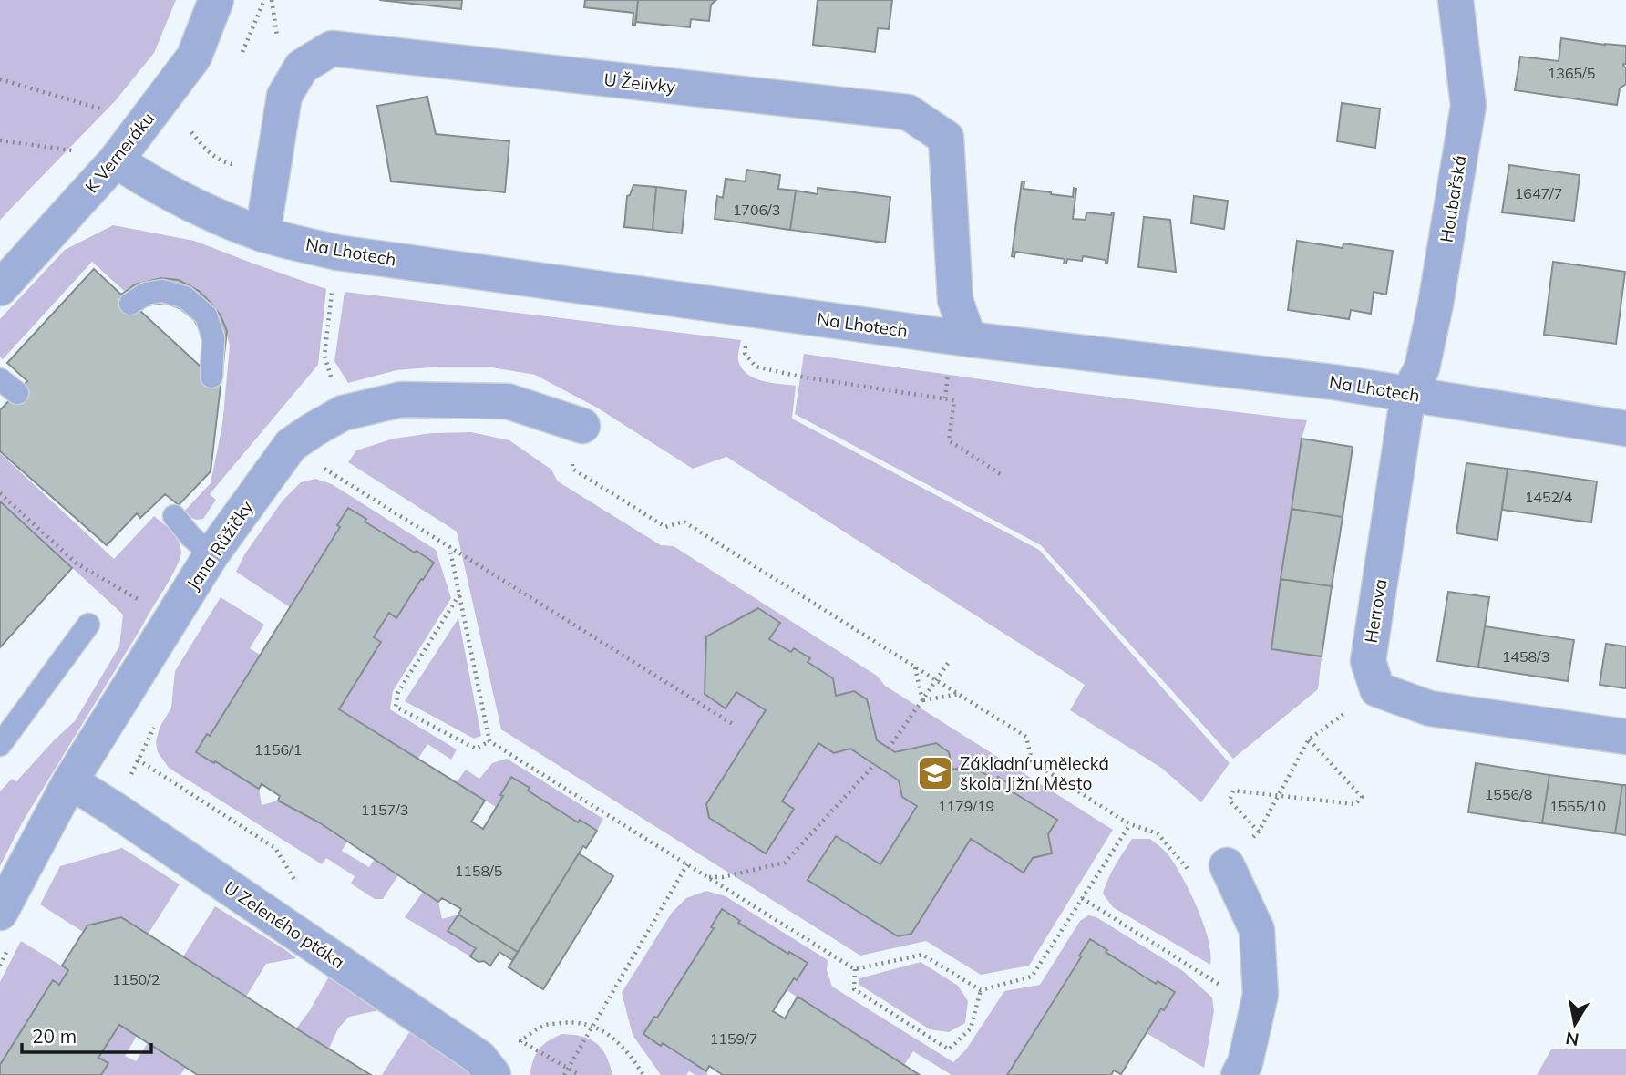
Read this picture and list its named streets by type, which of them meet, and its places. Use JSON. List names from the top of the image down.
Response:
{
  "streets": {
    "street": [
      "U Želivky",
      "K Verneráku",
      "Houbařská",
      "Na Lhotech",
      "Jana Růžičky",
      "Herrova",
      "U Zeleného ptáka"
    ]
  },
  "crossings": [
    ["U Želivky", "Na Lhotech"],
    ["K Verneráku", "Na Lhotech"],
    ["Houbařská", "Na Lhotech"],
    ["Houbařská", "Herrova"],
    ["Na Lhotech", "Herrova"],
    ["Jana Růžičky", "U Zeleného ptáka"]
  ],
  "places": {
    "school or university": ["Základní umělecká škola Jižní Město"]
  },
  "house_numbers": [
    "1365/5",
    "1647/7",
    "1706/3",
    "1452/4",
    "1458/3",
    "1156/1",
    "1556/8",
    "1179/19",
    "1555/10",
    "1157/3",
    "1158/5",
    "1150/2",
    "1159/7"
  ],
  "scale_bar": "20 m",
  "north": "bottom"
}
